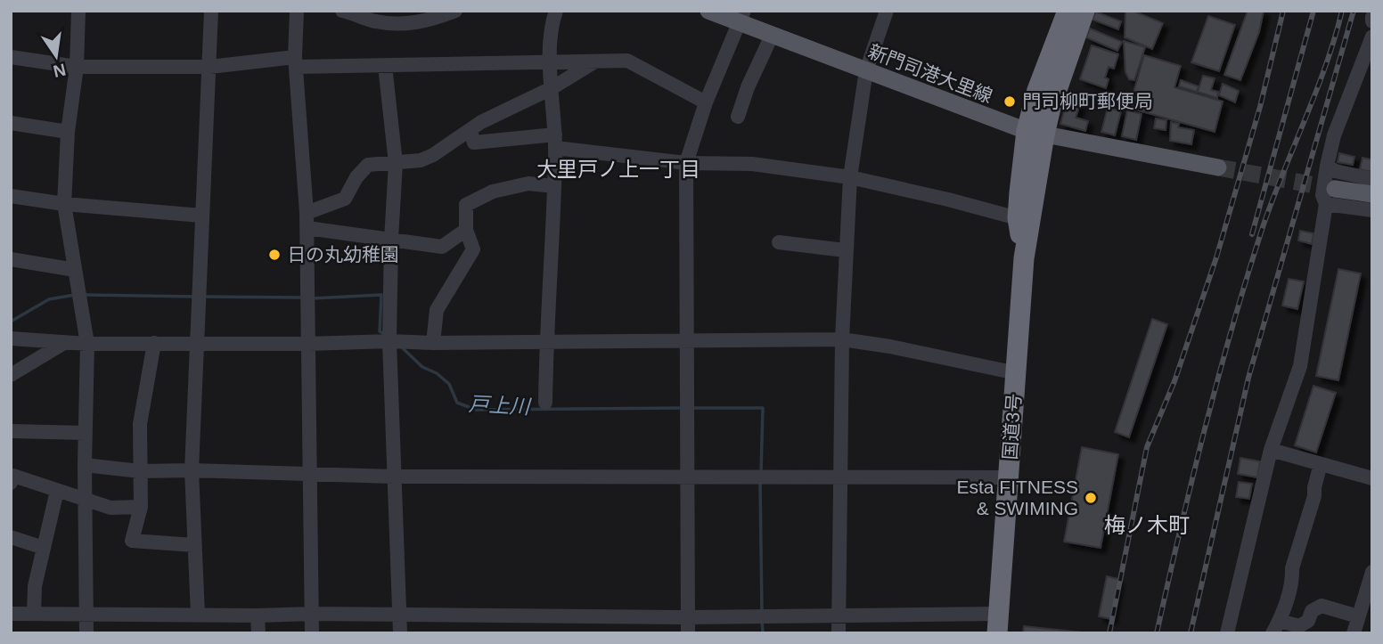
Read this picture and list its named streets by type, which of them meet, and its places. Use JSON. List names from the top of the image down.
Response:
{
  "streets": {
    "highway": ["国道3号"],
    "main road": ["新門司港大里線"]
  },
  "crossings": [
    ["新門司港大里線", "国道3号"]
  ],
  "districts": ["大里戸ノ上一丁目", "梅ノ木町"],
  "water": ["戸上川"],
  "places": ["門司柳町郵便局", "日の丸幼稚園", "Esta FITNESS & SWIMING"],
  "north": "bottom"
}
